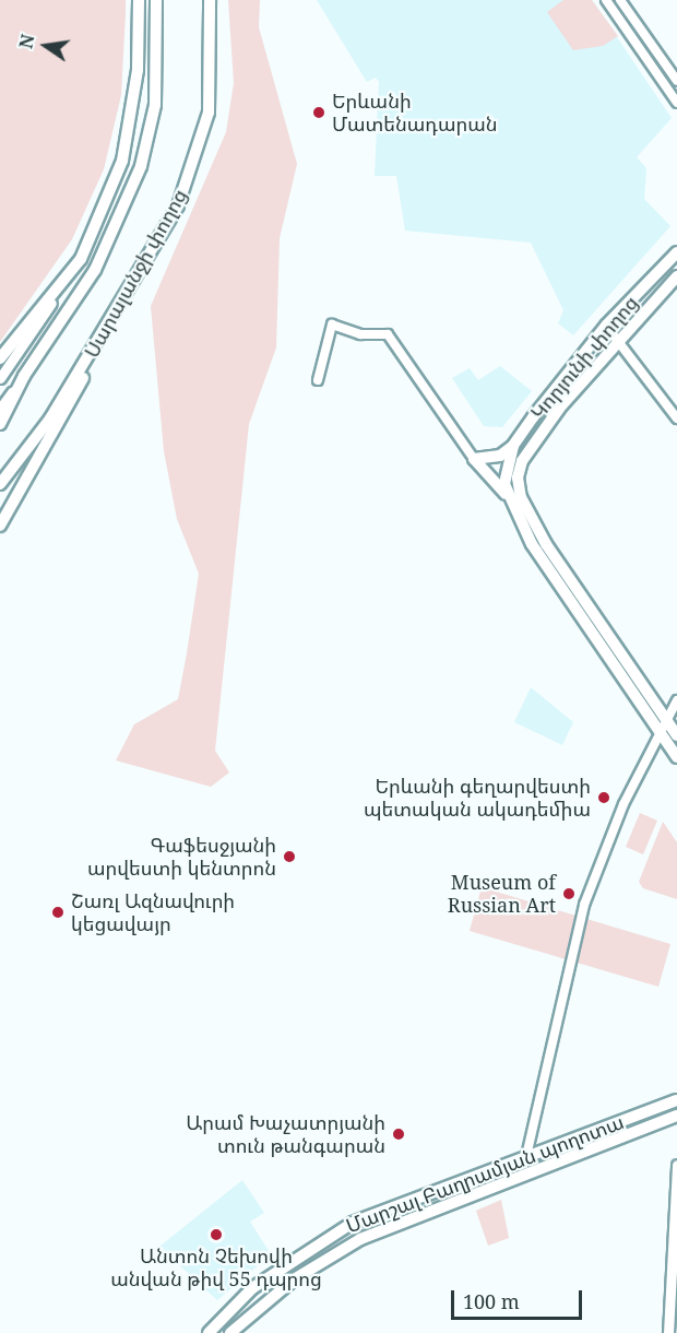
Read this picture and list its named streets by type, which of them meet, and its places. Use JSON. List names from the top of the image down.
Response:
{
  "streets": {
    "main road": ["Սարալանջի փողոց", "Կորյունի փողոց", "Մարշալ Բաղրամյան պողոտա"]
  },
  "places": [
    "Երևանի Մատենադարան",
    "Երևանի գեղարվեստի պետական ակադեմիա",
    "Գաֆեսջյանի արվեստի կենտրոն",
    "Museum of Russian Art",
    "Շառլ Ազնավուրի կեցավայր",
    "Արամ Խաչատրյանի տուն թանգարան",
    "Անտոն Չեխովի անվան թիվ 55 դպրոց"
  ],
  "scale_bar": "100 m",
  "north": "left"
}
